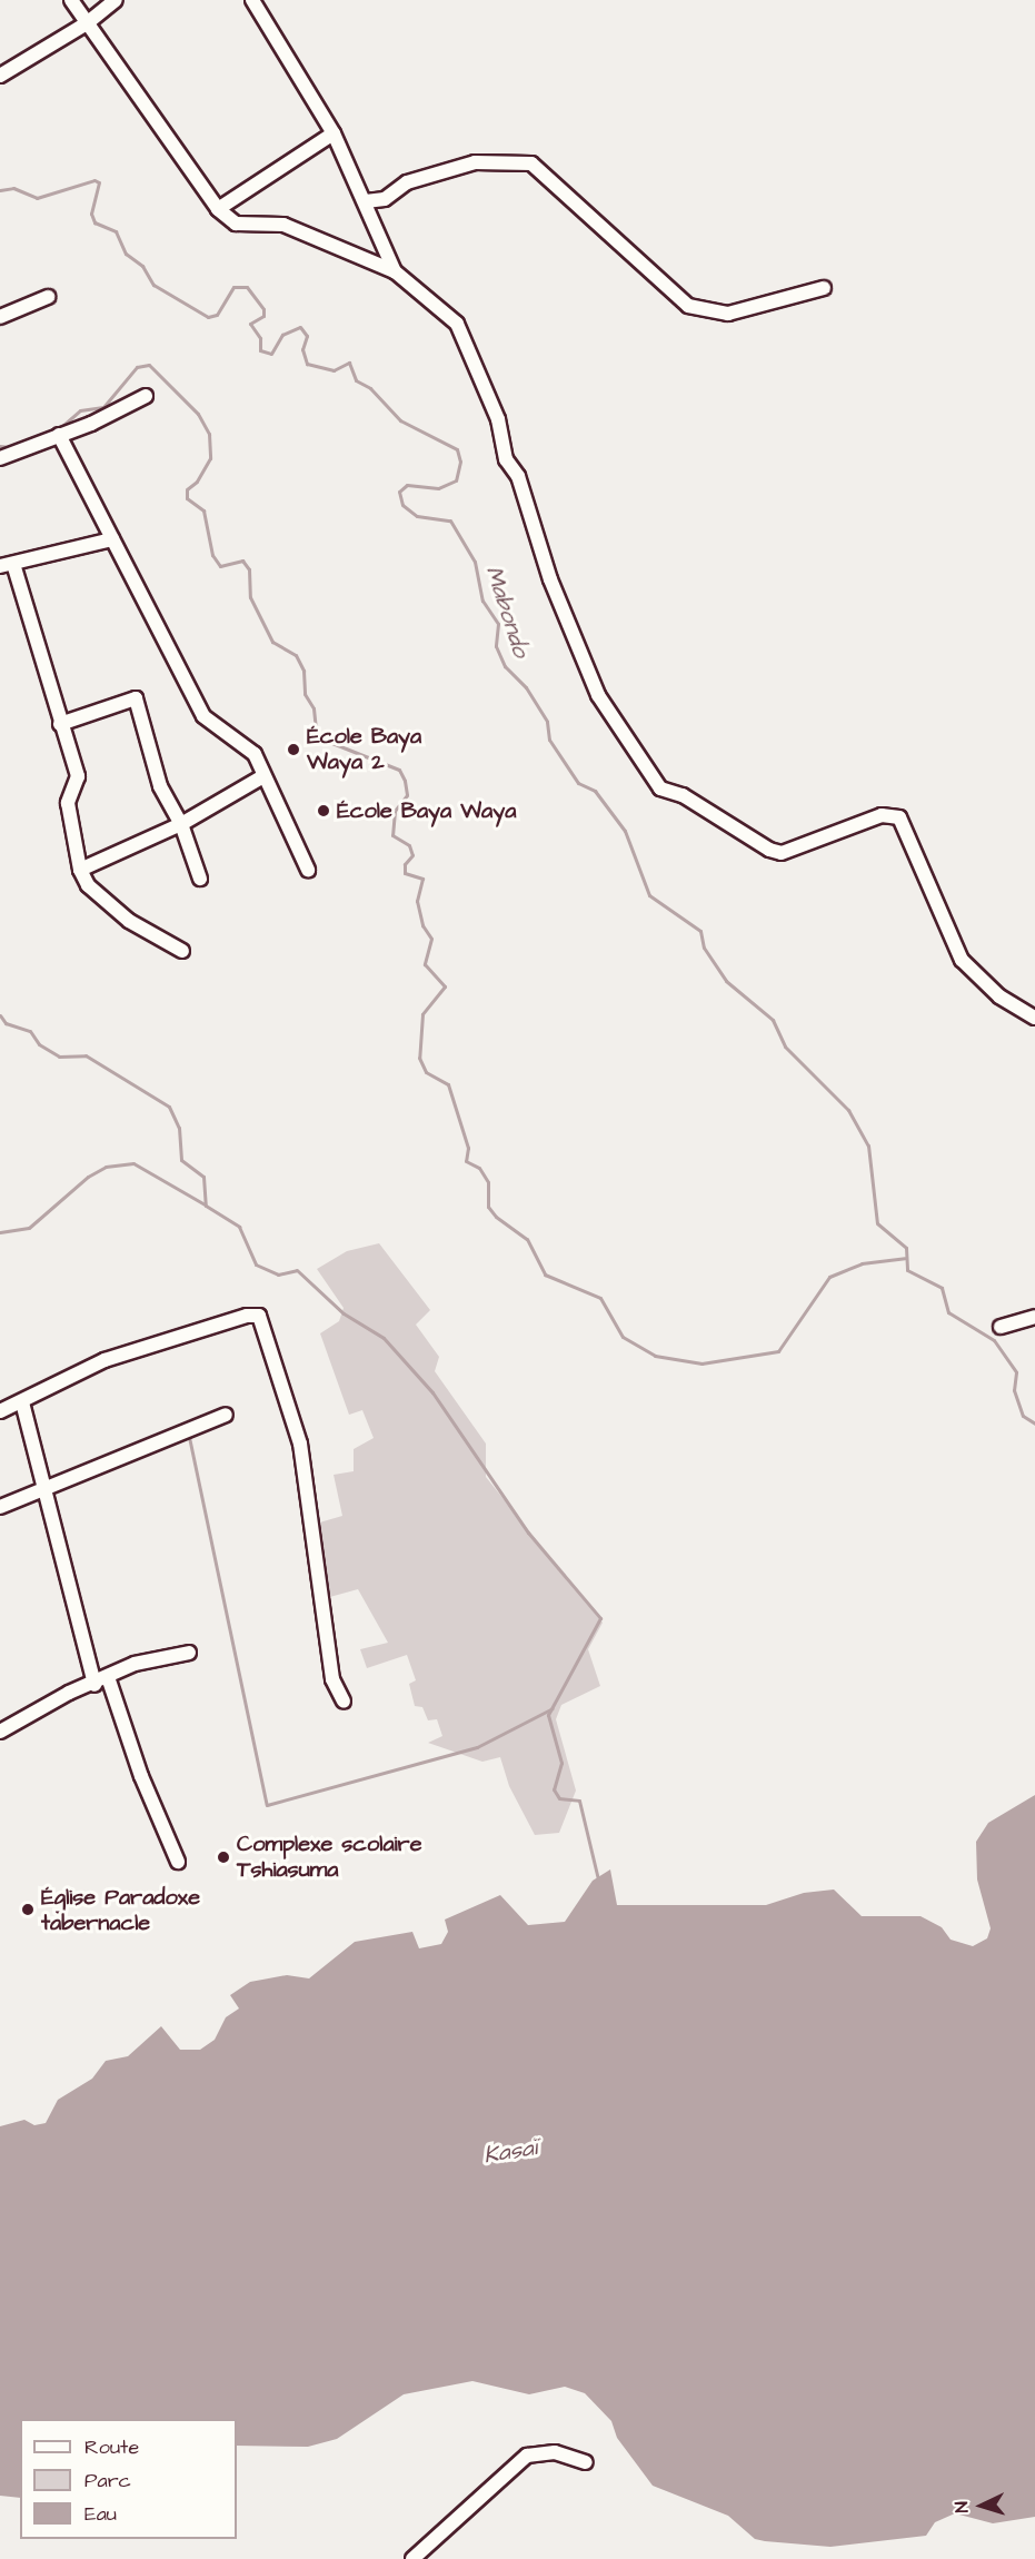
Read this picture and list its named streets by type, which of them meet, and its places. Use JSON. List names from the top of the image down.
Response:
{
  "water": ["Mabondo", "Kasaï"],
  "places": [
    "École Baya Waya 2",
    "École Baya Waya",
    "Complexe scolaire Tshiasuma",
    "Église Paradoxe tabernacle"
  ],
  "legend": ["Route", "Parc", "Eau"],
  "north": "left"
}
